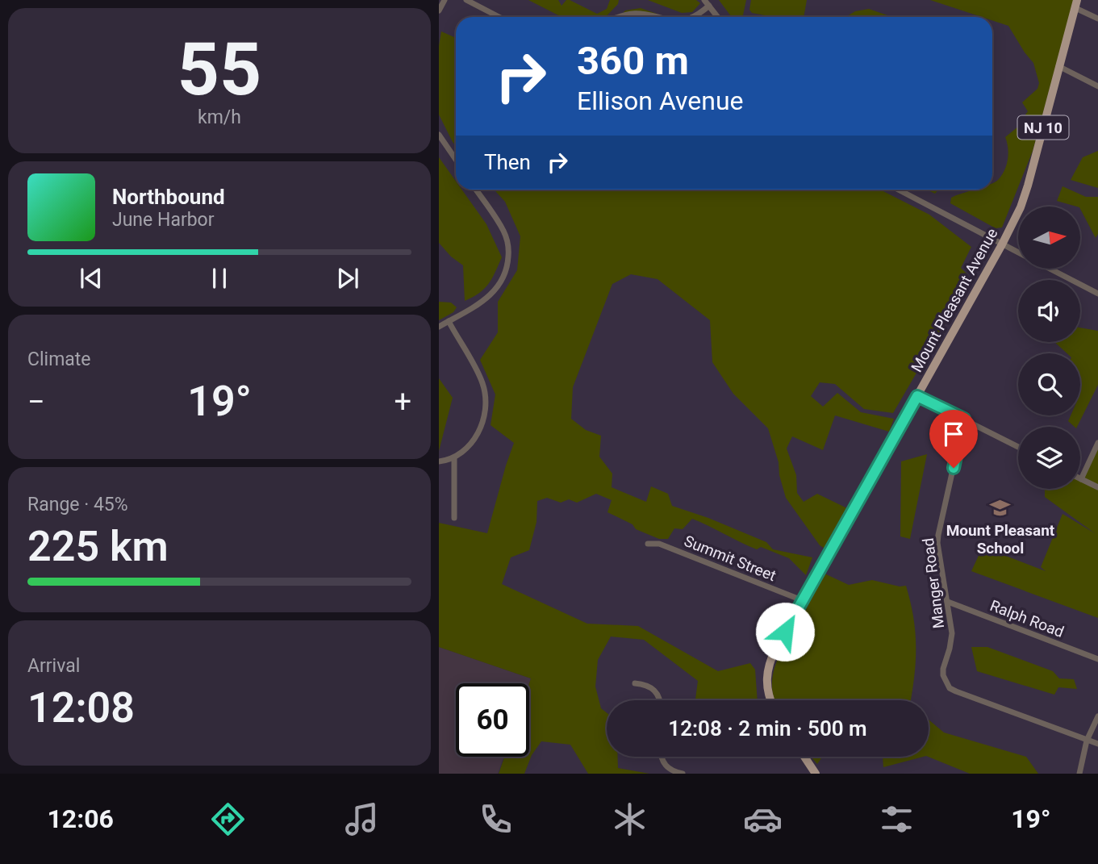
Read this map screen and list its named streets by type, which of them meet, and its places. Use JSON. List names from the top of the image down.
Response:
{
  "streets": {
    "main road": ["NJ 10", "Mount Pleasant Avenue"],
    "street": ["Summit Street", "Manger Road", "Ralph Road"]
  },
  "crossings": [
    ["Mount Pleasant Avenue", "Summit Street"],
    ["Manger Road", "Ralph Road"]
  ],
  "places": {
    "school or university": ["Mount Pleasant School"]
  },
  "north": "right",
  "page": {
    "tile": [
      ["55", "km/h"],
      "Climate",
      ["Range · 45%", "225 km"],
      ["Arrival", "12:08"]
    ],
    "turn": ["360 m", "Ellison Avenue"],
    "then": "Then",
    "song": ["Northbound", "June Harbor"],
    "heat": ["−", "19°", "+"],
    "limit": "60",
    "trip": "12:08 · 2 min · 500 m",
    "tabs": ["12:06", "19°"]
  }
}
